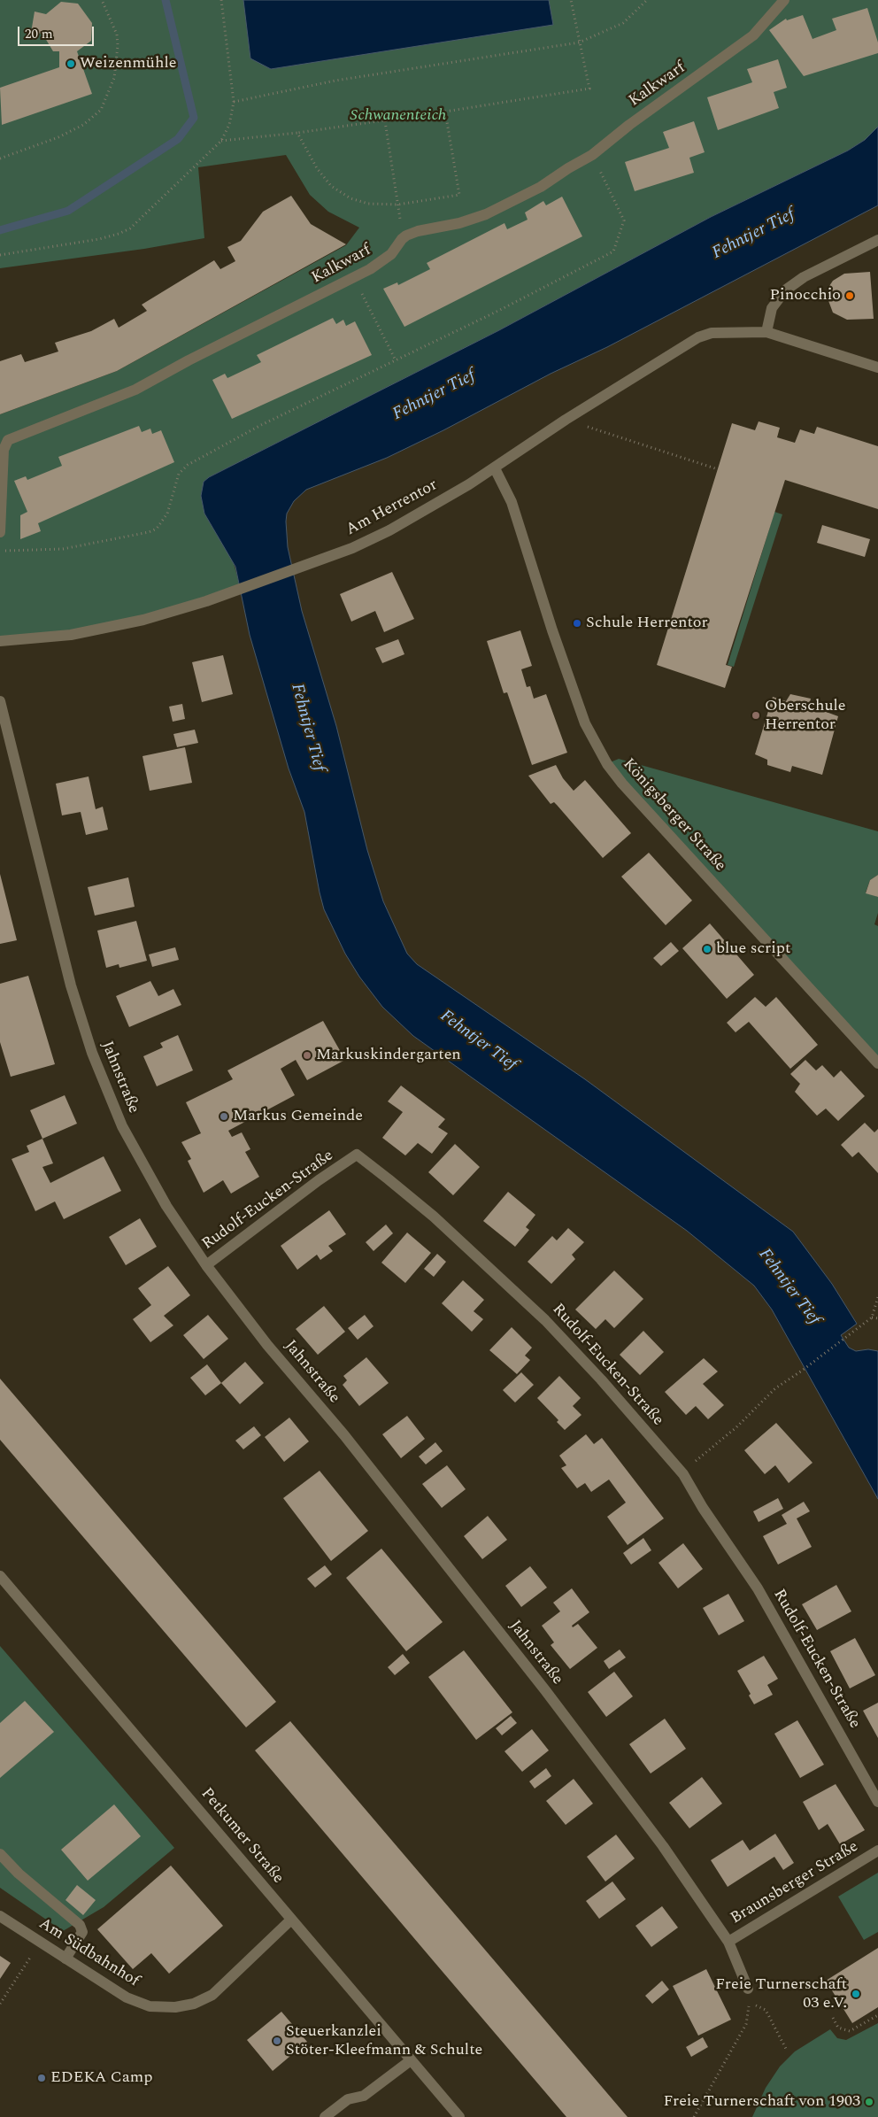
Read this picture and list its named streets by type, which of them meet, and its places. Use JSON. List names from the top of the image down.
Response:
{
  "streets": {
    "street": [
      "Kalkwarf",
      "Am Herrentor",
      "Königsberger Straße",
      "Jahnstraße",
      "Rudolf-Eucken-Straße",
      "Petkumer Straße",
      "Braunsberger Straße",
      "Am Südbahnhof"
    ]
  },
  "crossings": [
    ["Am Herrentor", "Königsberger Straße"],
    ["Jahnstraße", "Rudolf-Eucken-Straße"],
    ["Jahnstraße", "Braunsberger Straße"],
    ["Petkumer Straße", "Am Südbahnhof"]
  ],
  "water": ["Fehntjer Tief"],
  "parks": ["Schwanenteich"],
  "places": [
    "Weizenmühle",
    "Pinocchio",
    "Schule Herrentor",
    "Oberschule Herrentor",
    "blue script",
    "Markuskindergarten",
    "Markus Gemeinde",
    "Freie Turnerschaft 03 e.V.",
    "Steuerkanzlei Stöter-Kleefmann & Schulte",
    "EDEKA Camp",
    "Freie Turnerschaft von 1903"
  ],
  "scale_bar": "20 m"
}
